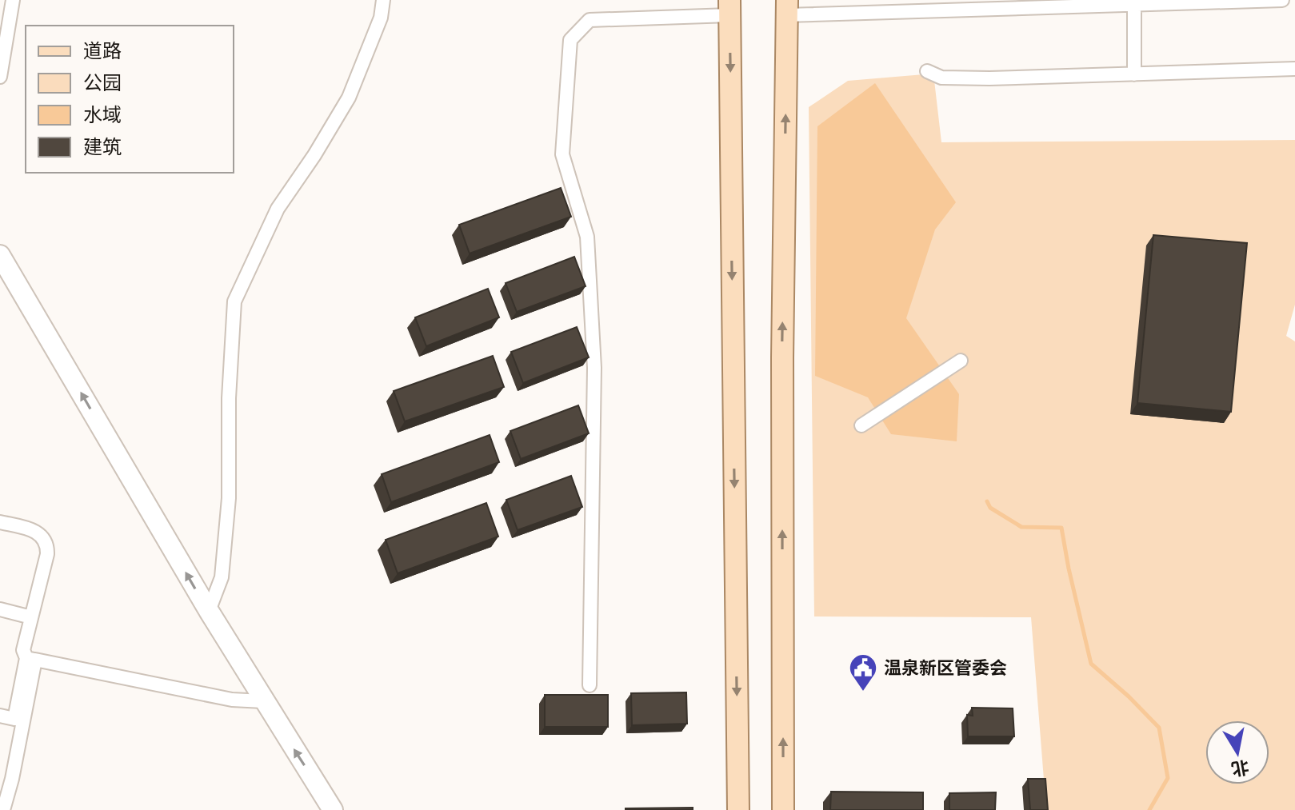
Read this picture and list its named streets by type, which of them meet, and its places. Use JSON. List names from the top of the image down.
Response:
{
  "places": {
    "public building": ["温泉新区管委会"]
  },
  "legend": [
    "道路",
    "公园",
    "水域",
    "建筑"
  ],
  "north": "bottom"
}
